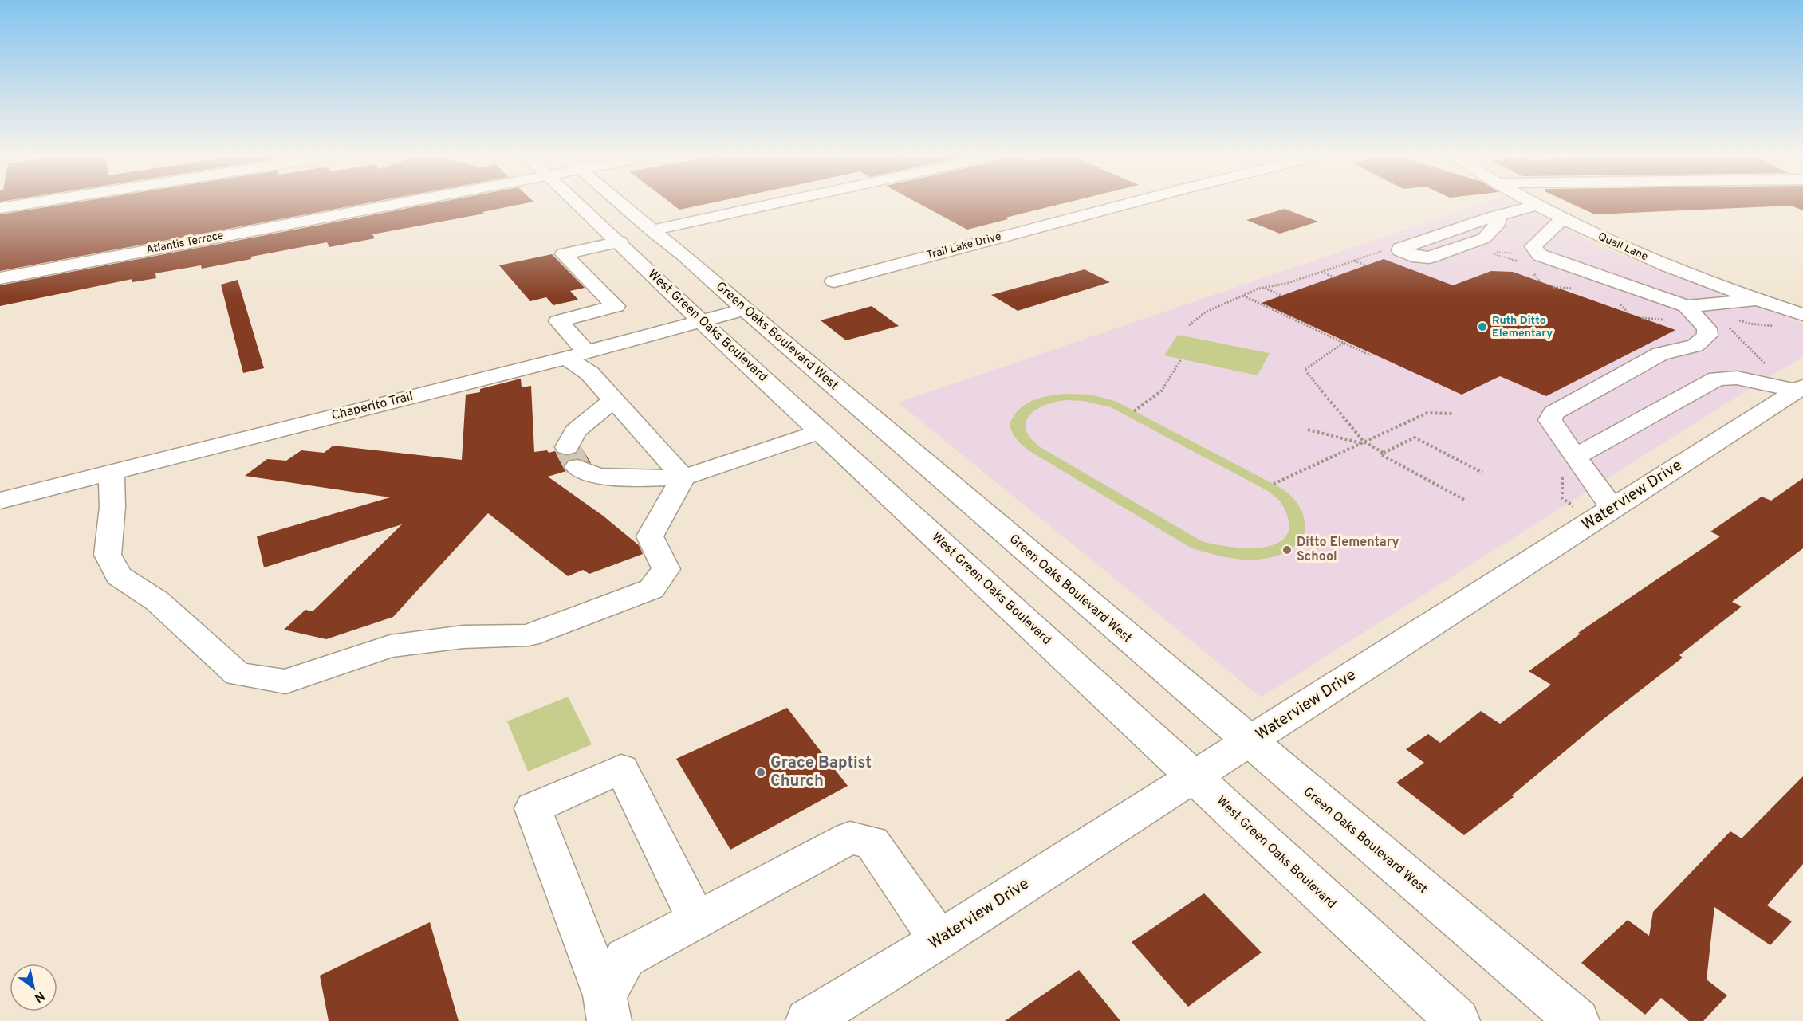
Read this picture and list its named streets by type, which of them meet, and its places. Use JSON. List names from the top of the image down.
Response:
{
  "streets": {
    "street": [
      "Atlantis Terrace",
      "Trail Lake Drive",
      "Quail Lane",
      "West Green Oaks Boulevard",
      "Green Oaks Boulevard West",
      "Chaperito Trail",
      "Waterview Drive"
    ]
  },
  "crossings": [
    ["West Green Oaks Boulevard", "Chaperito Trail"],
    ["West Green Oaks Boulevard", "Waterview Drive"],
    ["Green Oaks Boulevard West", "Chaperito Trail"],
    ["Green Oaks Boulevard West", "Waterview Drive"]
  ],
  "places": ["Ruth Ditto Elementary", "Ditto Elementary School", "Grace Baptist Church"],
  "north": "bottom right"
}
